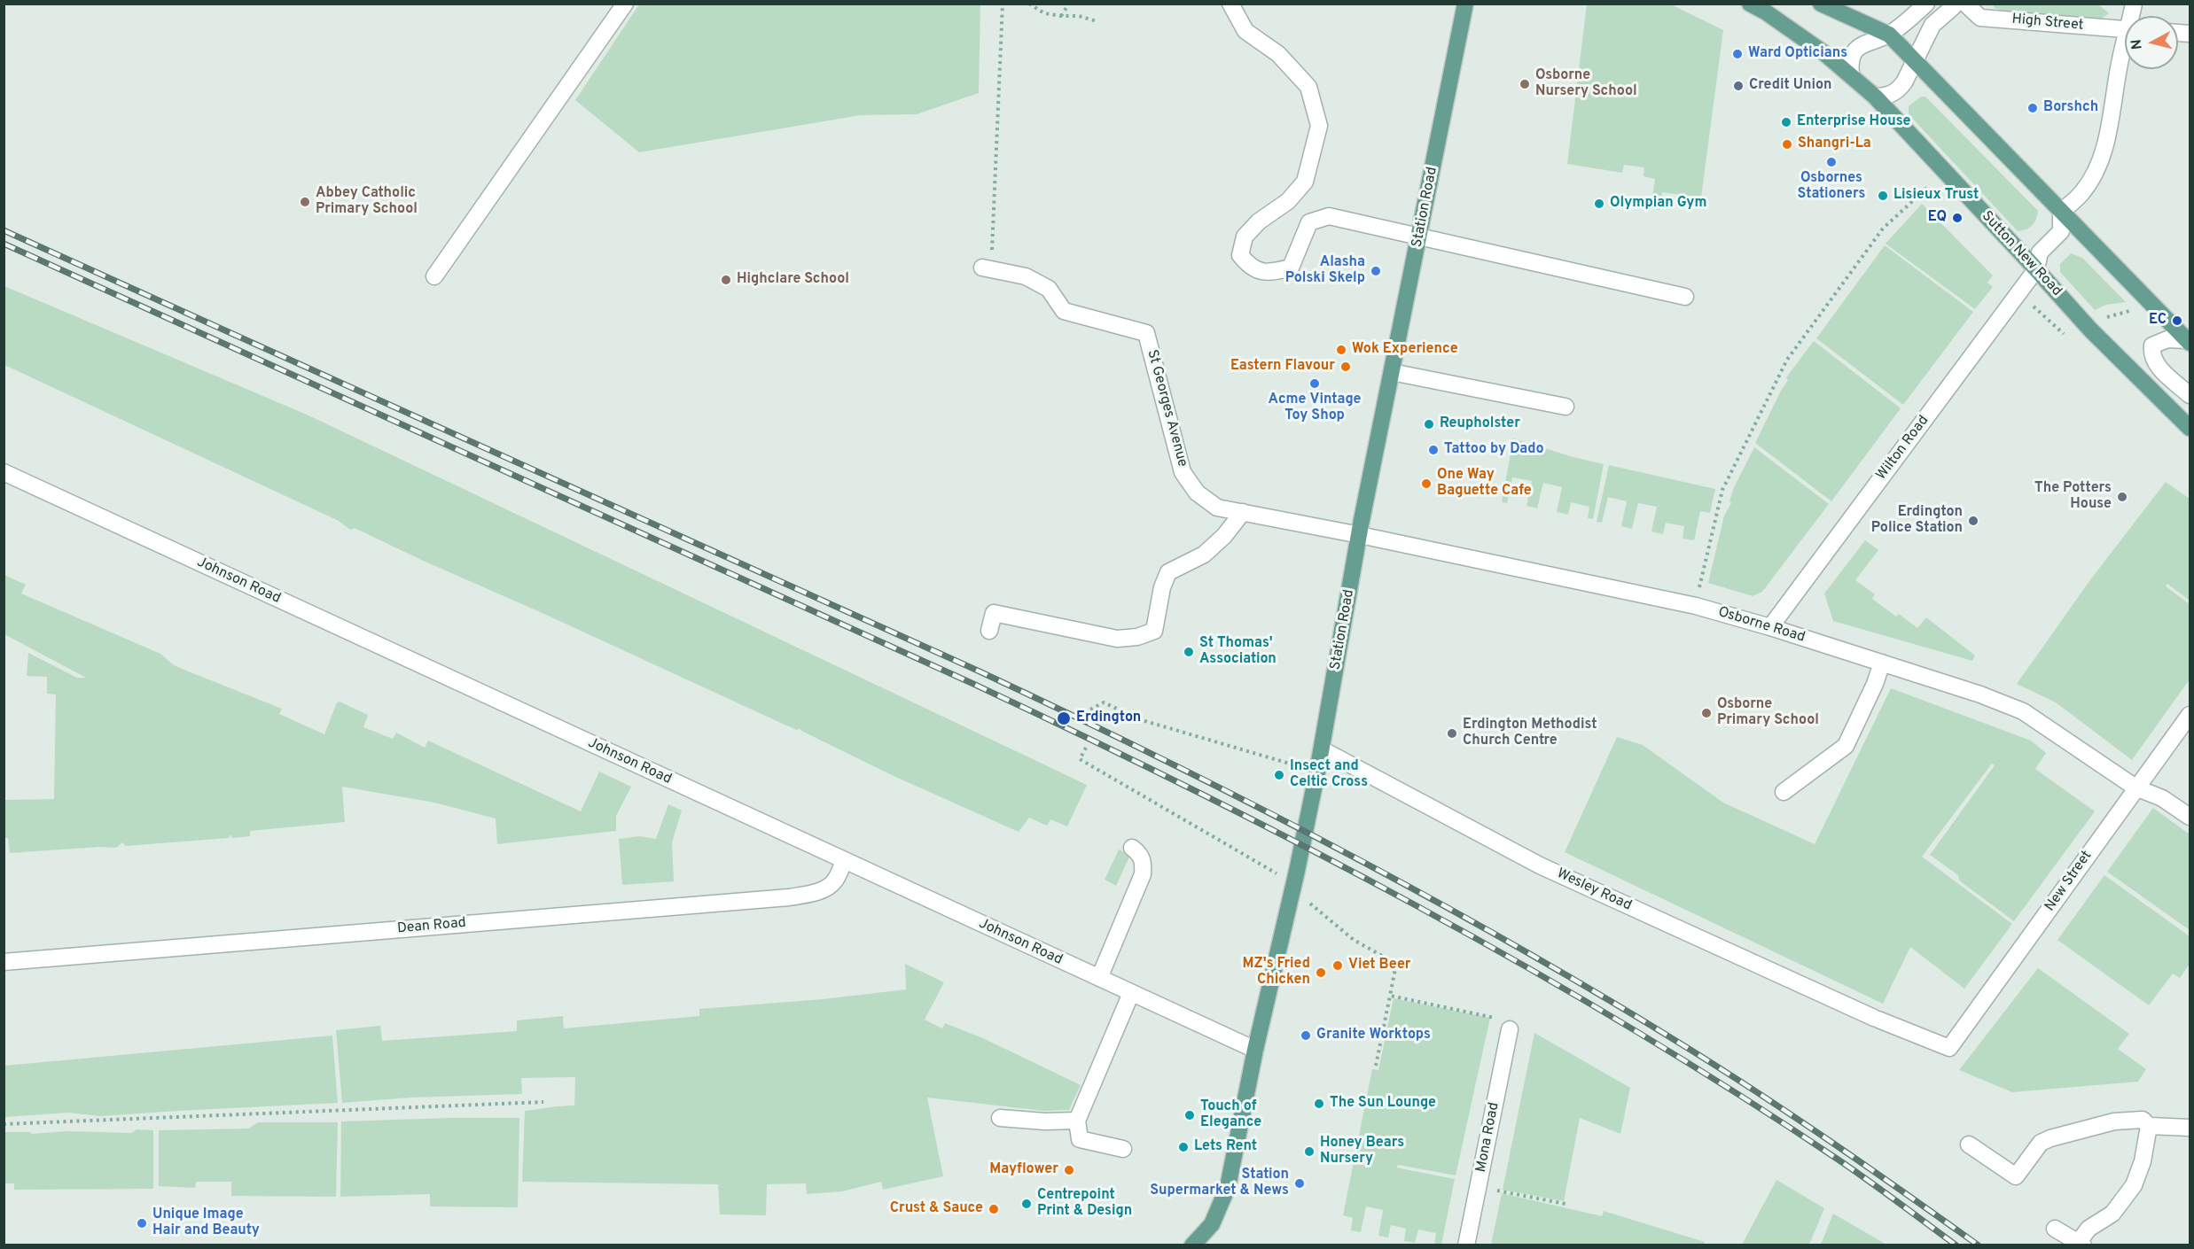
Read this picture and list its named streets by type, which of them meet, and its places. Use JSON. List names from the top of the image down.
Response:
{
  "streets": {
    "main road": ["Station Road", "Sutton New Road"],
    "street": [
      "High Street",
      "St Georges Avenue",
      "Wilton Road",
      "Johnson Road",
      "Osborne Road",
      "New Street",
      "Wesley Road",
      "Dean Road",
      "Mona Road"
    ]
  },
  "crossings": [
    ["Station Road", "St Georges Avenue"],
    ["Station Road", "Johnson Road"],
    ["Station Road", "Osborne Road"],
    ["Station Road", "Wesley Road"],
    ["Sutton New Road", "Wilton Road"],
    ["St Georges Avenue", "Osborne Road"],
    ["Wilton Road", "Osborne Road"],
    ["Johnson Road", "Dean Road"],
    ["Osborne Road", "New Street"],
    ["New Street", "Wesley Road"]
  ],
  "places": [
    "Ward Opticians",
    "Osborne Nursery School",
    "Credit Union",
    "Borshch",
    "Enterprise House",
    "Shangri-La",
    "Osbornes Stationers",
    "Lisieux Trust",
    "Abbey Catholic Primary School",
    "Olympian Gym",
    "EQ",
    "Alasha Polski Skelp",
    "Highclare School",
    "EC",
    "Wok Experience",
    "Eastern Flavour",
    "Acme Vintage Toy Shop",
    "Reupholster",
    "Tattoo by Dado",
    "One Way Baguette Cafe",
    "The Potters House",
    "Erdington Police Station",
    "St Thomas' Association",
    "Osborne Primary School",
    "Erdington",
    "Erdington Methodist Church Centre",
    "Insect and Celtic Cross",
    "Viet Beer",
    "MZ's Fried Chicken",
    "Granite Worktops",
    "The Sun Lounge",
    "Touch of Elegance",
    "Lets Rent",
    "Honey Bears Nursery",
    "Mayflower",
    "Station Supermarket & News",
    "Centrepoint Print & Design",
    "Crust & Sauce",
    "Unique Image Hair and Beauty"
  ],
  "north": "left"
}
